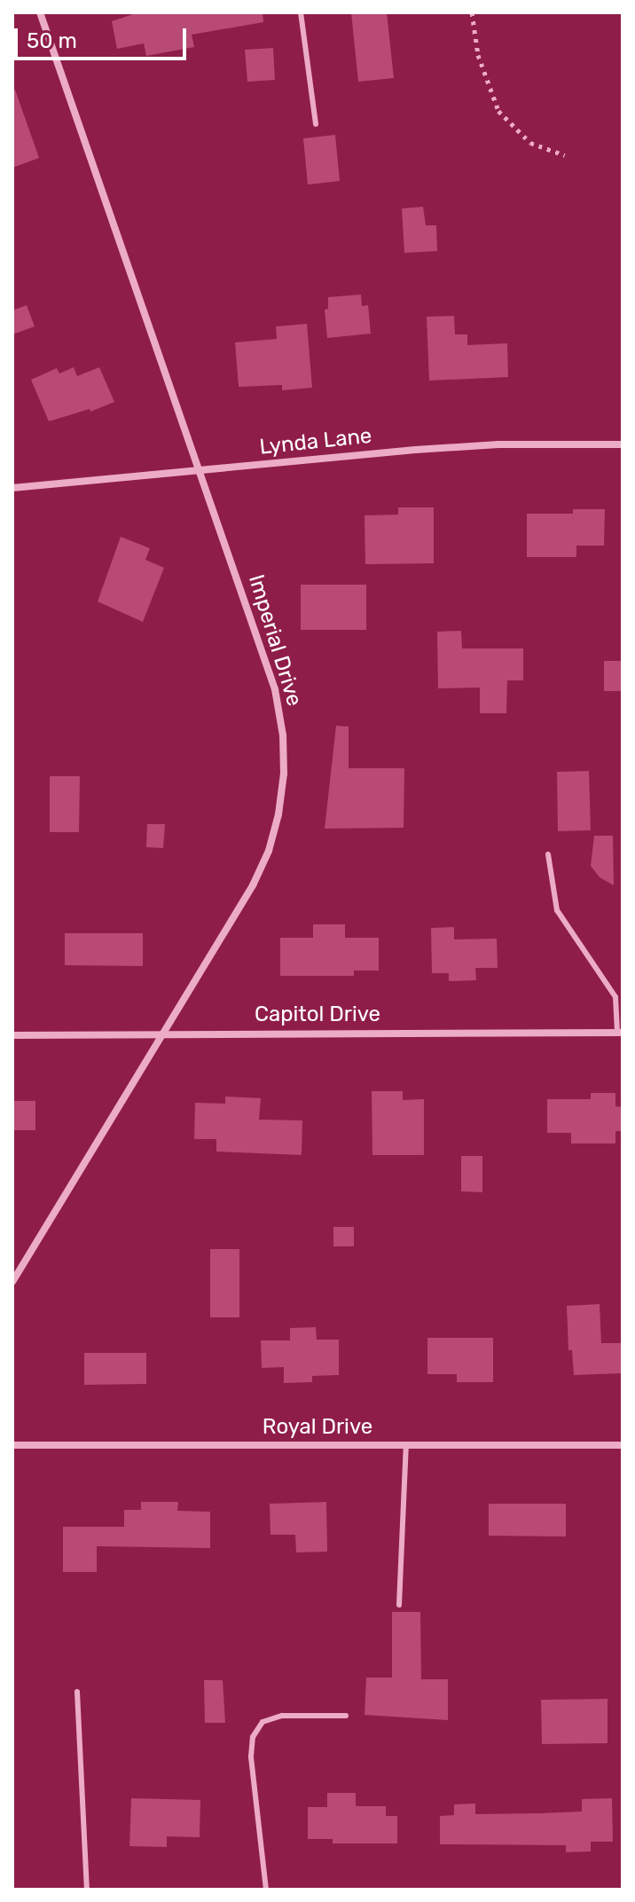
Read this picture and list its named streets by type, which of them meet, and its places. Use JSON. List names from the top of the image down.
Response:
{
  "streets": {
    "street": [
      "Lynda Lane",
      "Imperial Drive",
      "Capitol Drive",
      "Royal Drive"
    ]
  },
  "crossings": [
    ["Lynda Lane", "Imperial Drive"],
    ["Imperial Drive", "Capitol Drive"]
  ],
  "scale_bar": "50 m"
}
